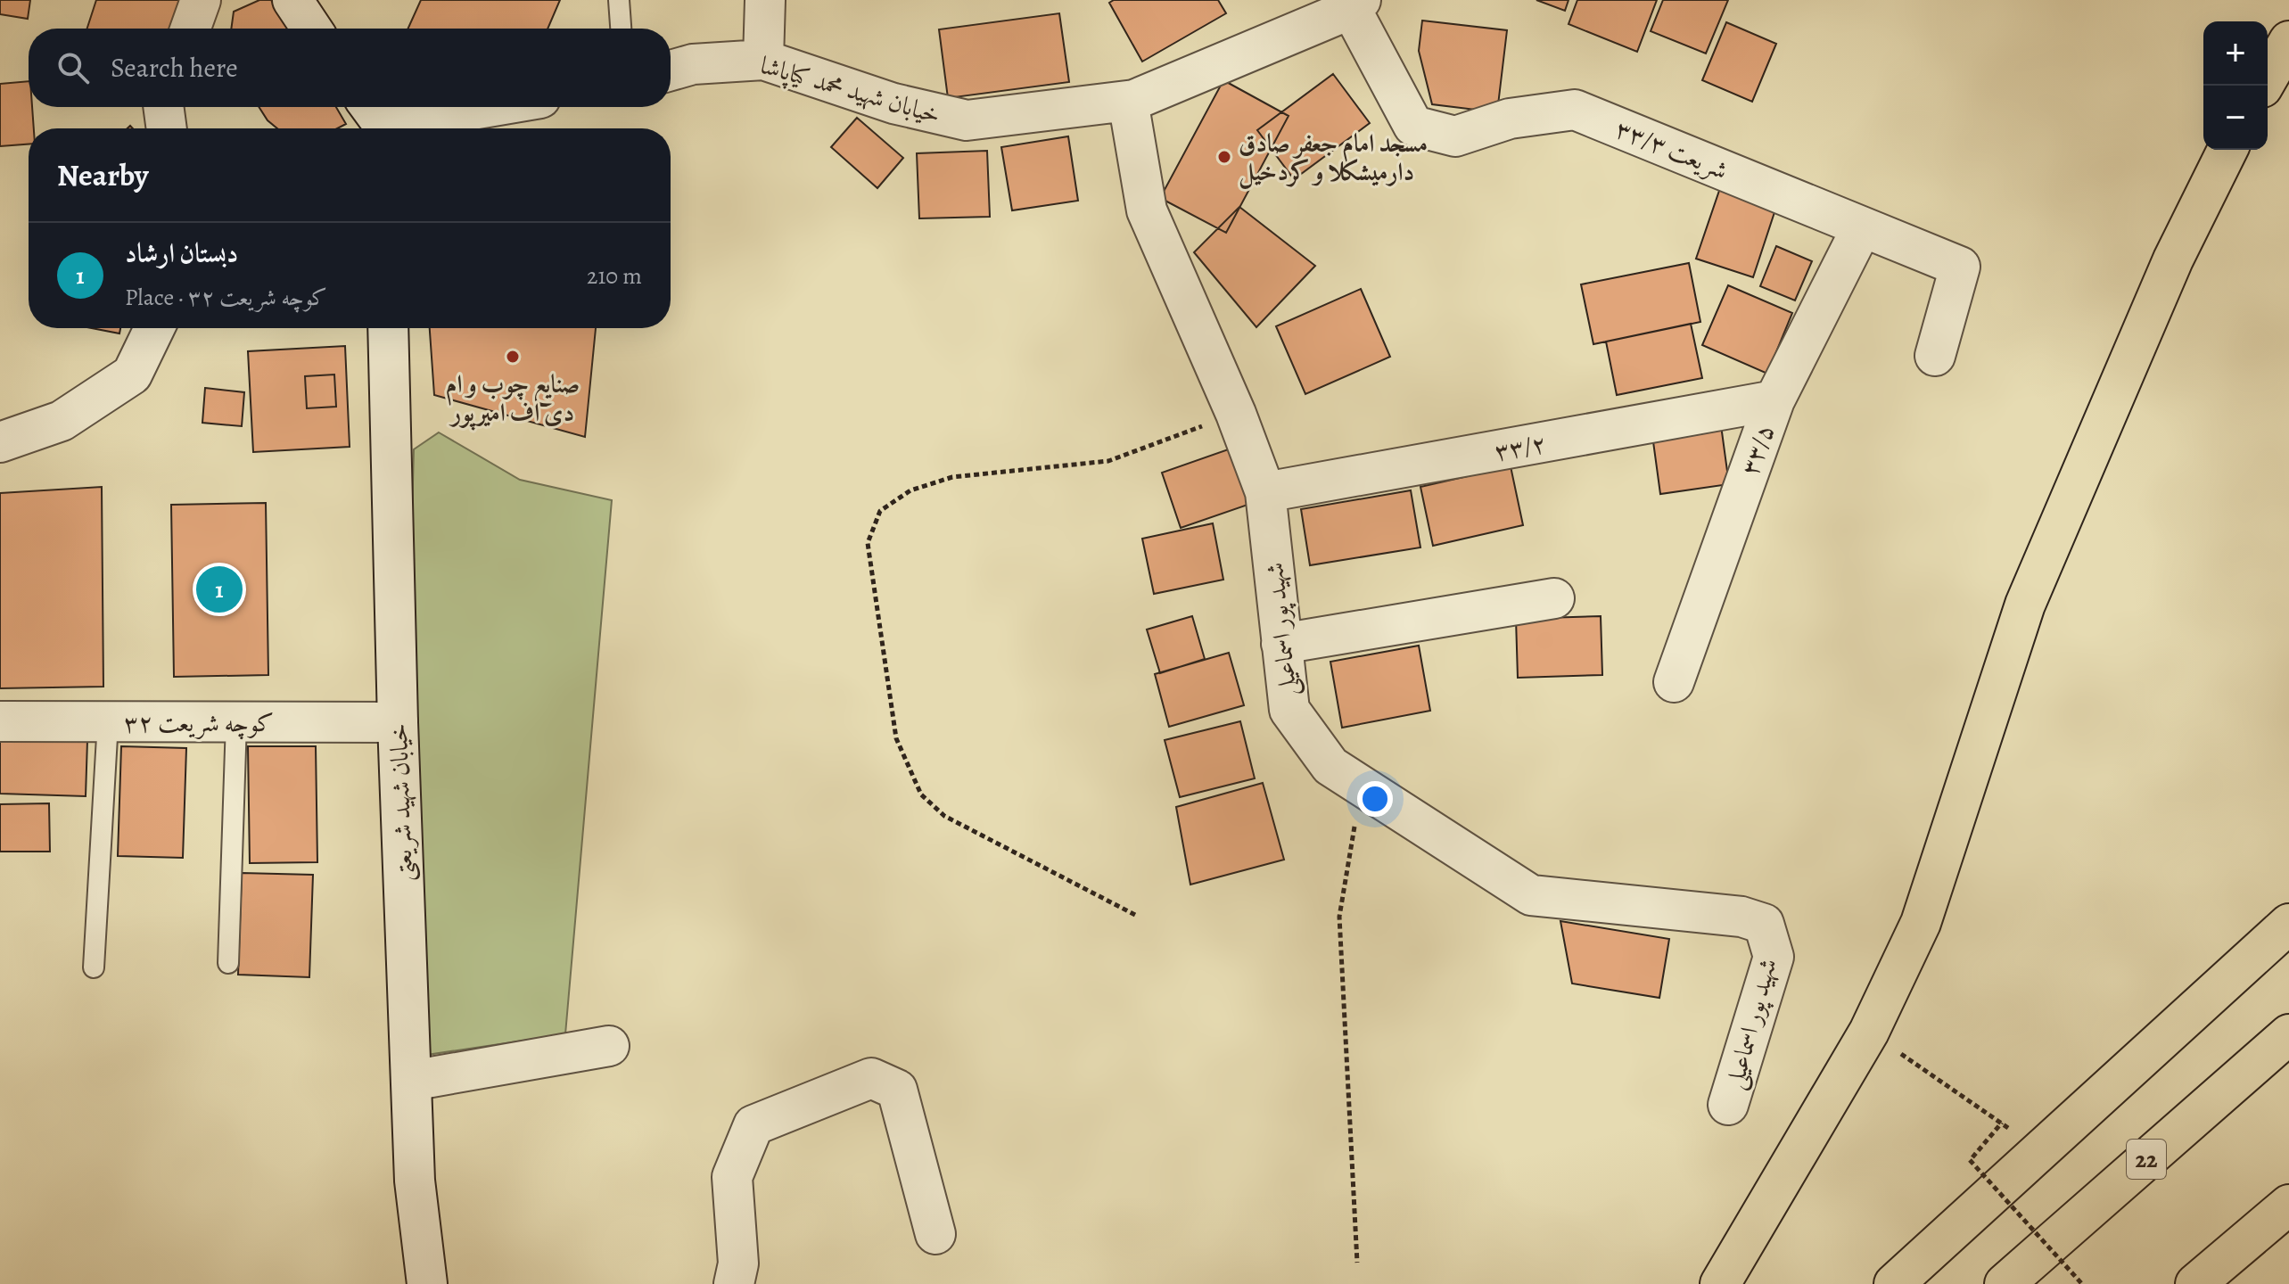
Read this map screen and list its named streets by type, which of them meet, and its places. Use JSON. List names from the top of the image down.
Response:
{
  "streets": {
    "highway": ["22"],
    "street": [
      "خیابان شهید محمد کیاپاشا",
      "شریعت ۳۳/۳",
      "۳۳/۲",
      "۳۳/۵",
      "شهید پور اسماعیلی",
      "کوچه شریعت ۳۲",
      "خیابان شهید شریعتی"
    ]
  },
  "crossings": [
    ["خیابان شهید محمد کیاپاشا", "شریعت ۳۳/۳"],
    ["خیابان شهید محمد کیاپاشا", "شهید پور اسماعیلی"],
    ["شریعت ۳۳/۳", "۳۳/۵"],
    ["۳۳/۲", "۳۳/۵"],
    ["۳۳/۲", "شهید پور اسماعیلی"],
    ["کوچه شریعت ۳۲", "خیابان شهید شریعتی"]
  ],
  "places": ["مسجد امام جعفر صادق دارمیشکلا و کردخیل", "صنایع چوب و ام دی اف امیرپور"],
  "page": {
    "map_buttons": ["+", "−"],
    "search": "Search here",
    "heading": "Nearby",
    "list": [
      {
        "mark": "1",
        "name": "دبستان ارشاد",
        "note": "Place · کوچه شریعت ۳۲",
        "value": "210 m"
      }
    ],
    "pins": "1"
  }
}
